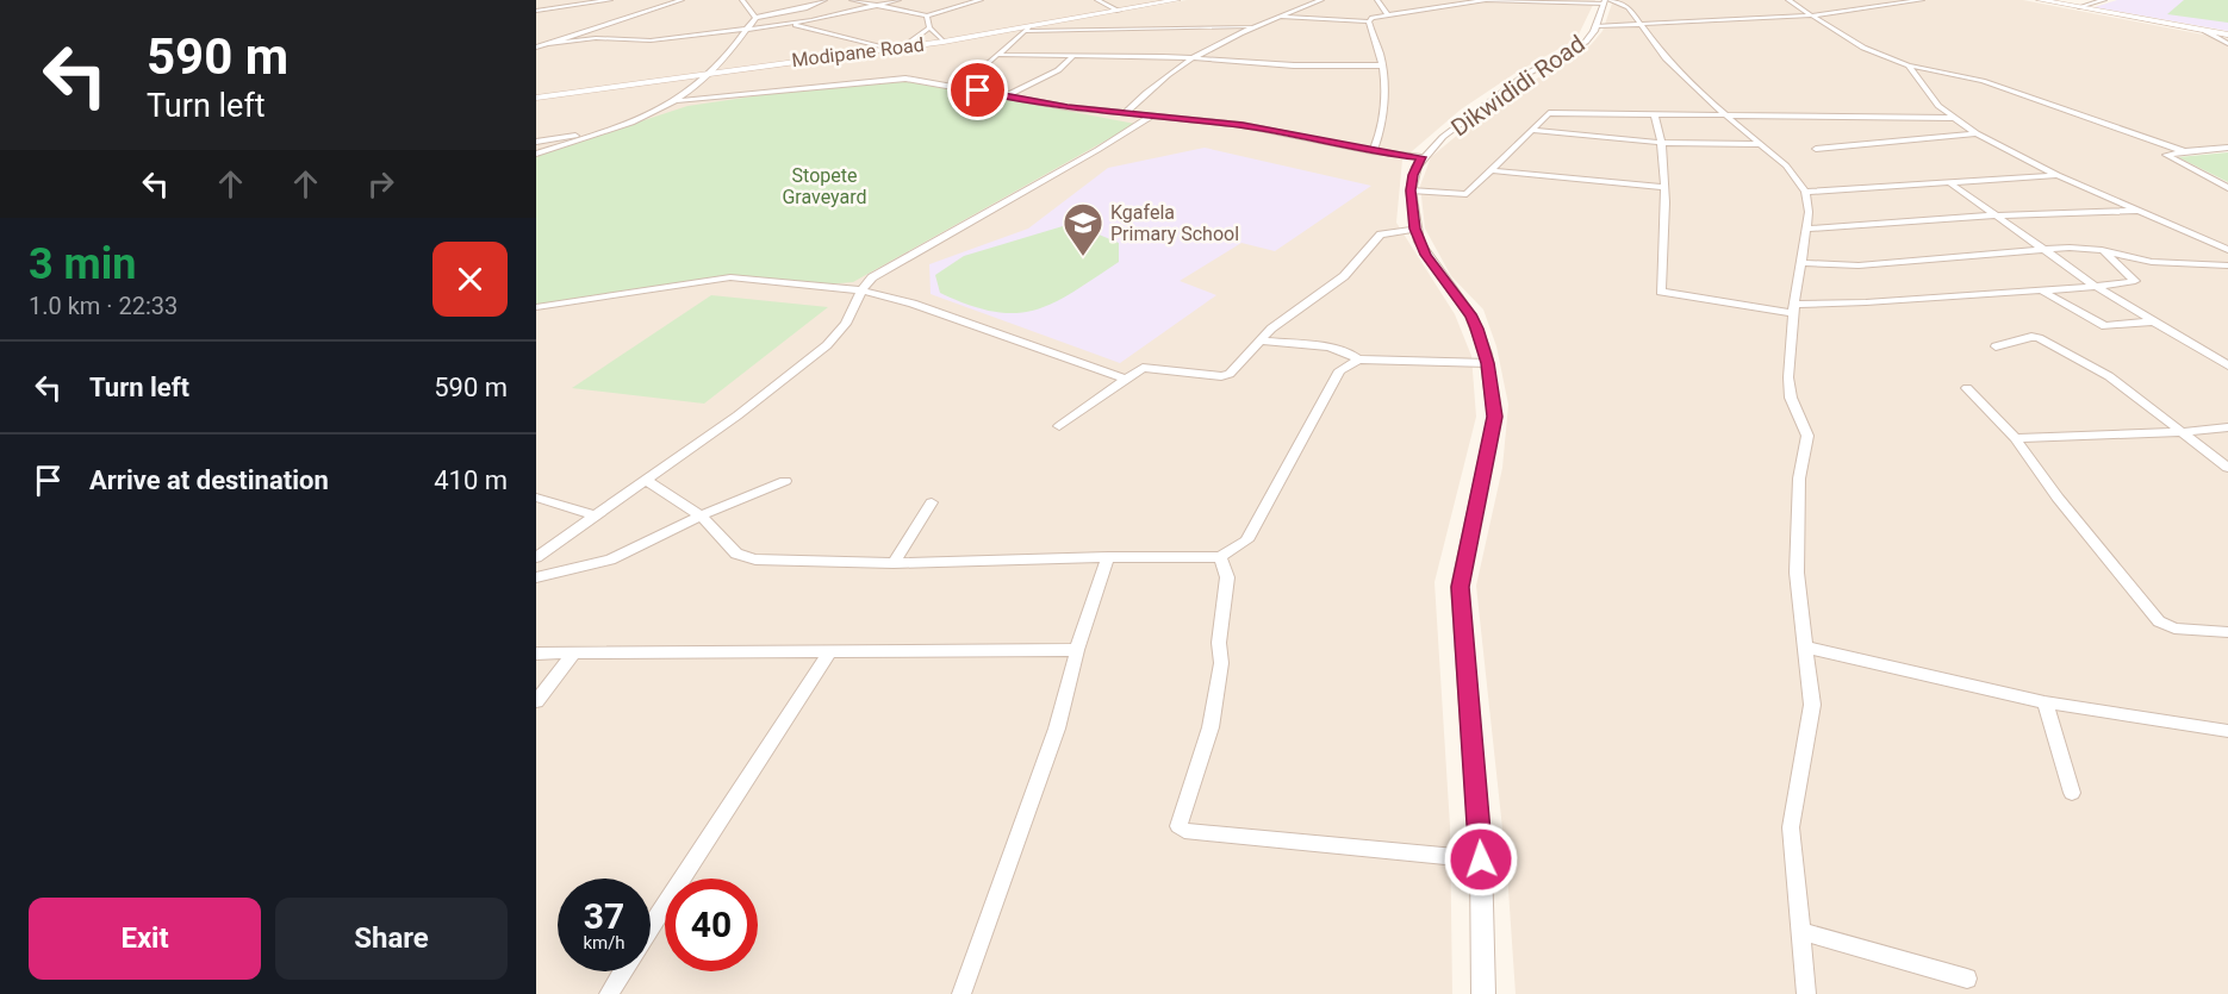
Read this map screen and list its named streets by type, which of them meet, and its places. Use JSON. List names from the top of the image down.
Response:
{
  "streets": {
    "main road": ["Modipane Road"],
    "street": ["Dikwididi Road"]
  },
  "parks": ["Stopete Graveyard"],
  "places": {
    "school or university": ["Kgafela Primary School"]
  },
  "page": {
    "turn": ["590 m", "Turn left"],
    "heading": ["3 min", "1.0 km · 22:33"],
    "list": [
      {
        "name": "Turn left",
        "value": "590 m"
      },
      {
        "name": "Arrive at destination",
        "value": "410 m"
      }
    ],
    "speed": "37 km/h",
    "limit": "40",
    "buttons": ["Exit", "Share"]
  }
}
